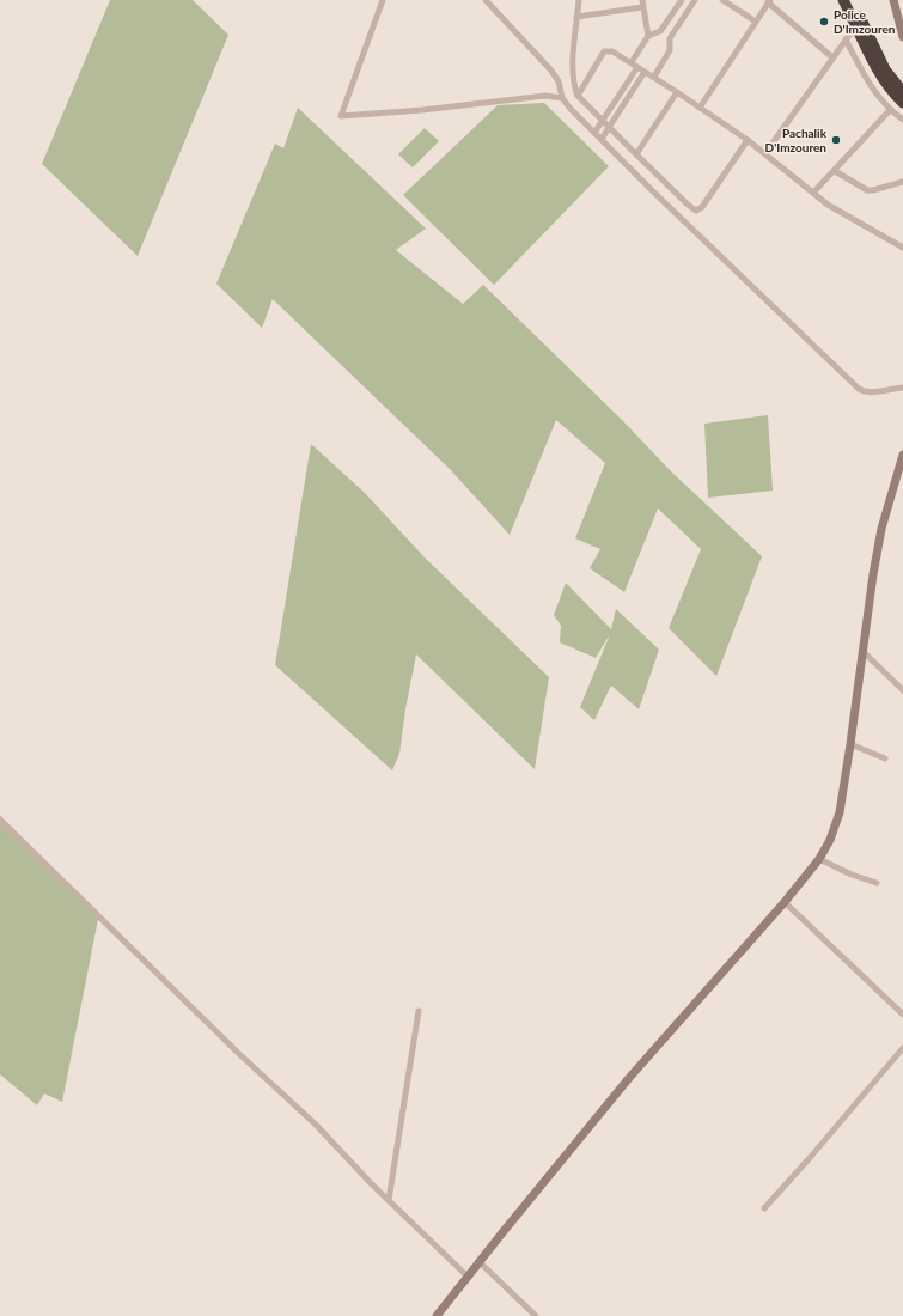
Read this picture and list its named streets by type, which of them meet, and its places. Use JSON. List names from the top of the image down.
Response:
{
  "places": ["Police D'Imzouren", "Pachalik D'Imzouren"]
}
